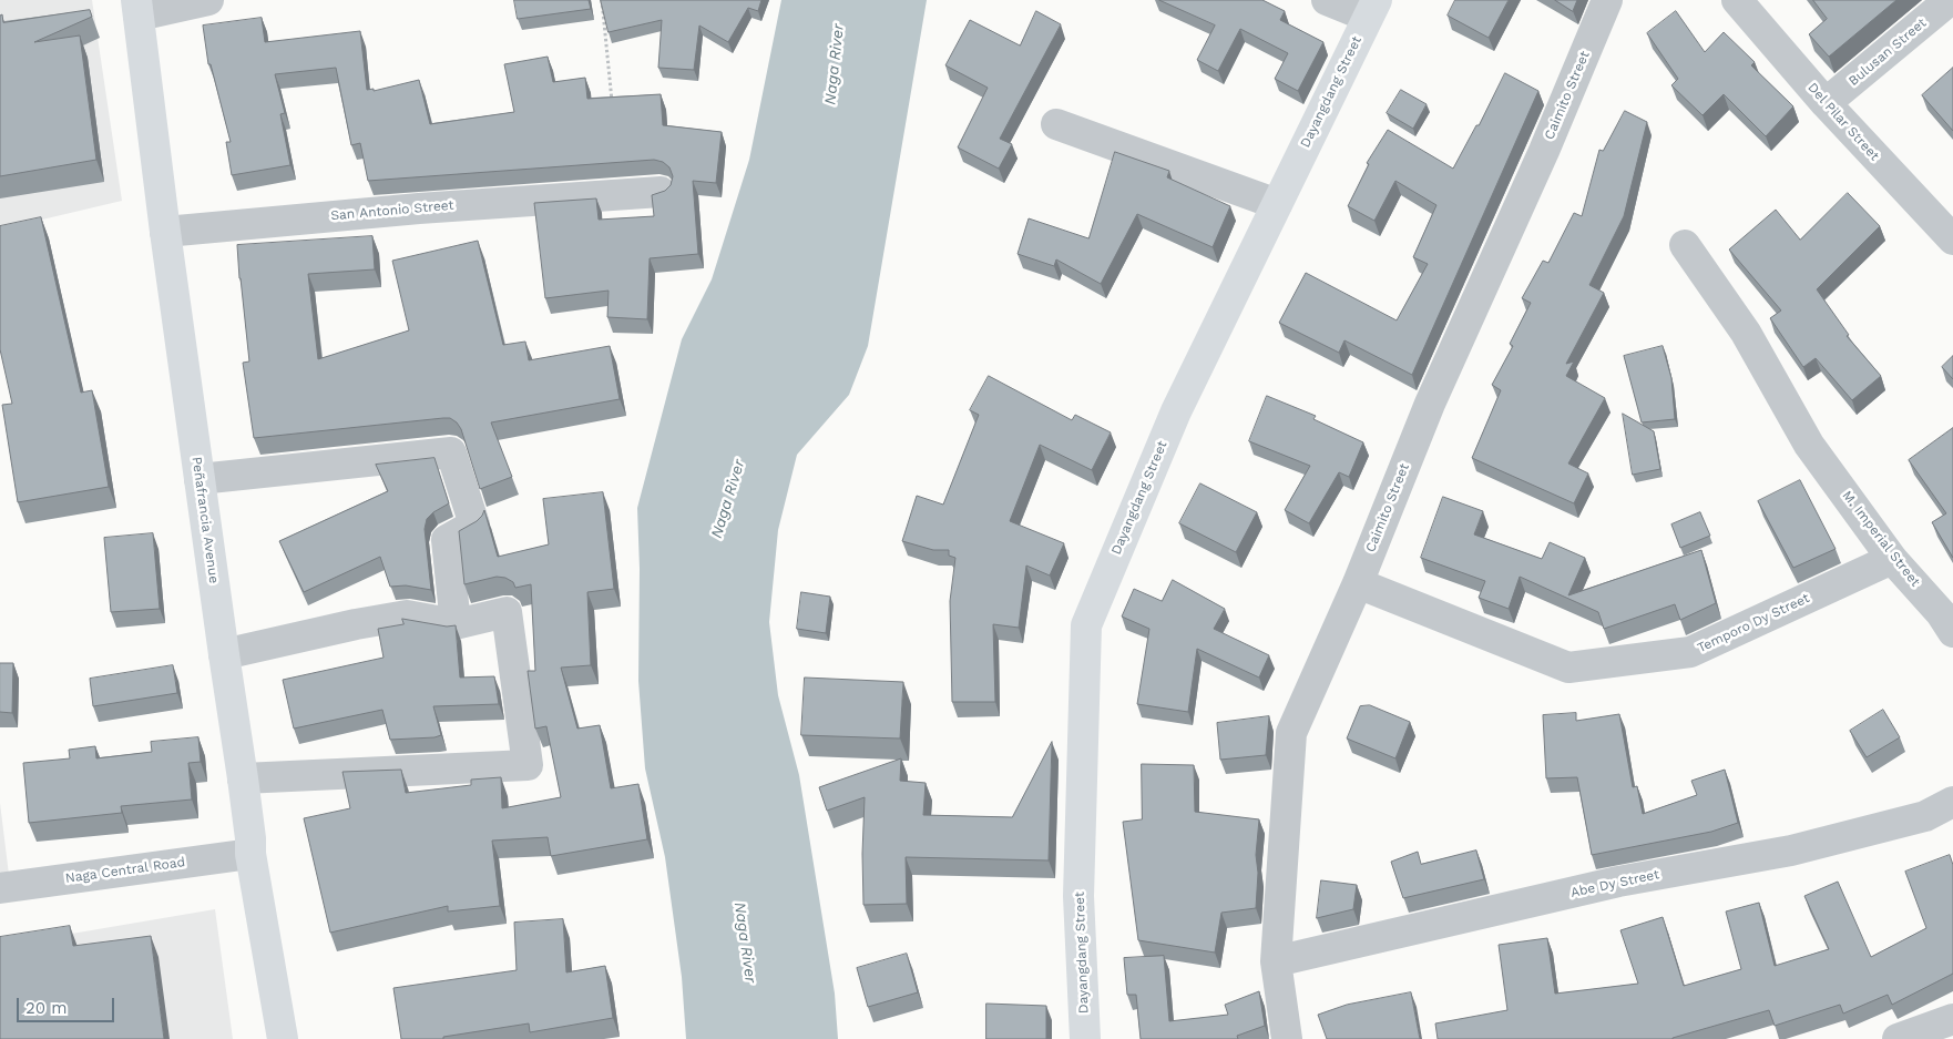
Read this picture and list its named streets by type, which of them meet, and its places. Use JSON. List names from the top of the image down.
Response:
{
  "streets": {
    "main road": ["Dayangdang Street", "Peñafrancia Avenue"],
    "street": [
      "Bulusan Street",
      "Caimito Street",
      "Del Pilar Street",
      "San Antonio Street",
      "M. Imperial Street",
      "Temporo Dy Street",
      "Naga Central Road",
      "Abe Dy Street"
    ]
  },
  "crossings": [
    ["Bulusan Street", "Del Pilar Street"],
    ["Caimito Street", "Temporo Dy Street"],
    ["Caimito Street", "Abe Dy Street"],
    ["San Antonio Street", "Peñafrancia Avenue"],
    ["Peñafrancia Avenue", "Naga Central Road"],
    ["M. Imperial Street", "Temporo Dy Street"]
  ],
  "water": ["Naga River"],
  "scale_bar": "20 m"
}
